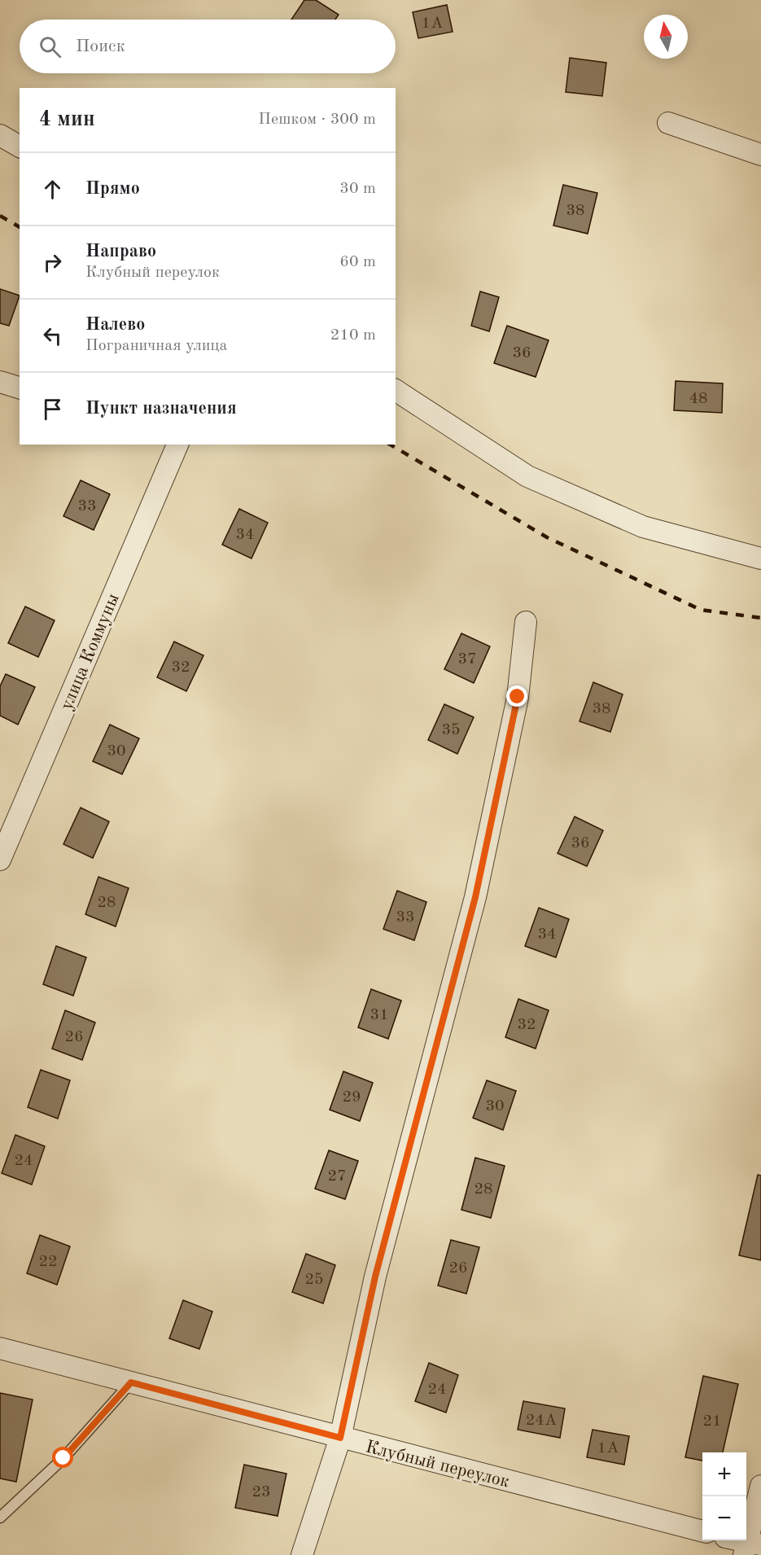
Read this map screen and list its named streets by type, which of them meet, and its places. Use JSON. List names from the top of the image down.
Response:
{
  "streets": {
    "street": ["улица Коммуны", "Клубный переулок"]
  },
  "house_numbers": [
    "1А",
    "38",
    "36",
    "48",
    "33",
    "34",
    "37",
    "32",
    "38",
    "35",
    "30",
    "36",
    "28",
    "33",
    "34",
    "31",
    "32",
    "26",
    "29",
    "30",
    "24",
    "27",
    "28",
    "22",
    "26",
    "25",
    "24",
    "24А",
    "21",
    "1А",
    "23"
  ],
  "north": "top",
  "page": {
    "search": "Поиск",
    "heading": ["4 мин", "Пешком · 300 m"],
    "list": [
      ["Прямо", "30 m"],
      ["Направо", "Клубный переулок", "60 m"],
      ["Налево", "Пограничная улица", "210 m"],
      "Пункт назначения"
    ],
    "map_buttons": ["+", "−"]
  }
}
